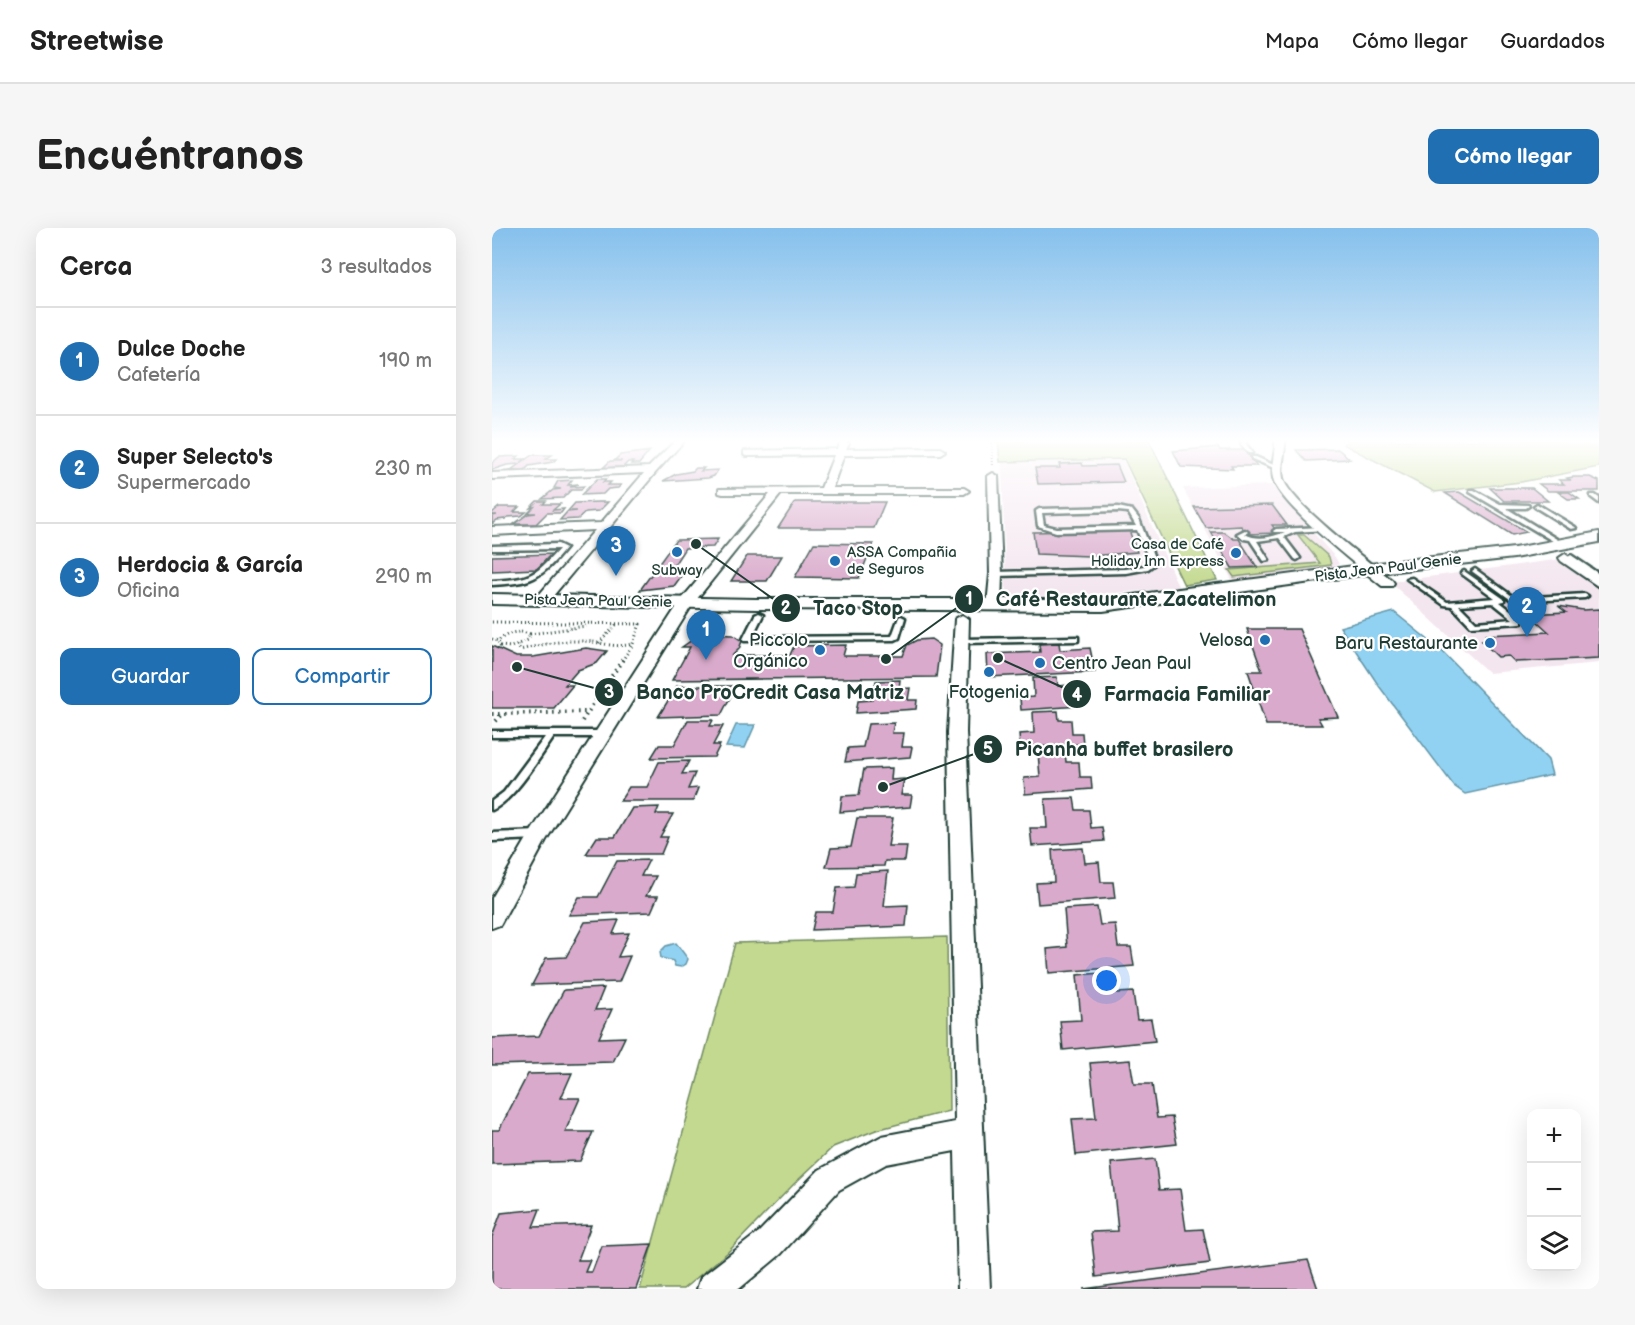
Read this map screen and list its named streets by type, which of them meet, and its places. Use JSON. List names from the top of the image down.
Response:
{
  "streets": {
    "main road": ["Pista Jean Paul Genie"]
  },
  "places": [
    "Taco Stop",
    "Subway",
    "Casa de Café Holiday Inn Express",
    "ASSA Compañia de Seguros",
    "Velosa",
    "Baru Restaurante",
    "Piccolo Orgánico",
    "Farmacia Familiar",
    "Café Restaurante Zacatelimon",
    "Centro Jean Paul",
    "Banco ProCredit Casa Matriz",
    "Fotogenia",
    "Picanha buffet brasilero"
  ],
  "page": {
    "header": "Streetwise",
    "nav": ["Mapa", "Cómo llegar", "Guardados"],
    "buttons": [
      "Cómo llegar",
      ["Guardar", "Compartir"]
    ],
    "title": "Encuéntranos",
    "heading": ["Cerca", "3 resultados"],
    "list": [
      {
        "mark": "1",
        "name": "Dulce Doche",
        "note": "Cafetería",
        "value": "190 m"
      },
      {
        "mark": "2",
        "name": "Super Selecto's",
        "note": "Supermercado",
        "value": "230 m"
      },
      {
        "mark": "3",
        "name": "Herdocia & García",
        "note": "Oficina",
        "value": "290 m"
      }
    ],
    "pins": ["3", "2", "1"],
    "map_buttons": ["+", "−"]
  }
}
